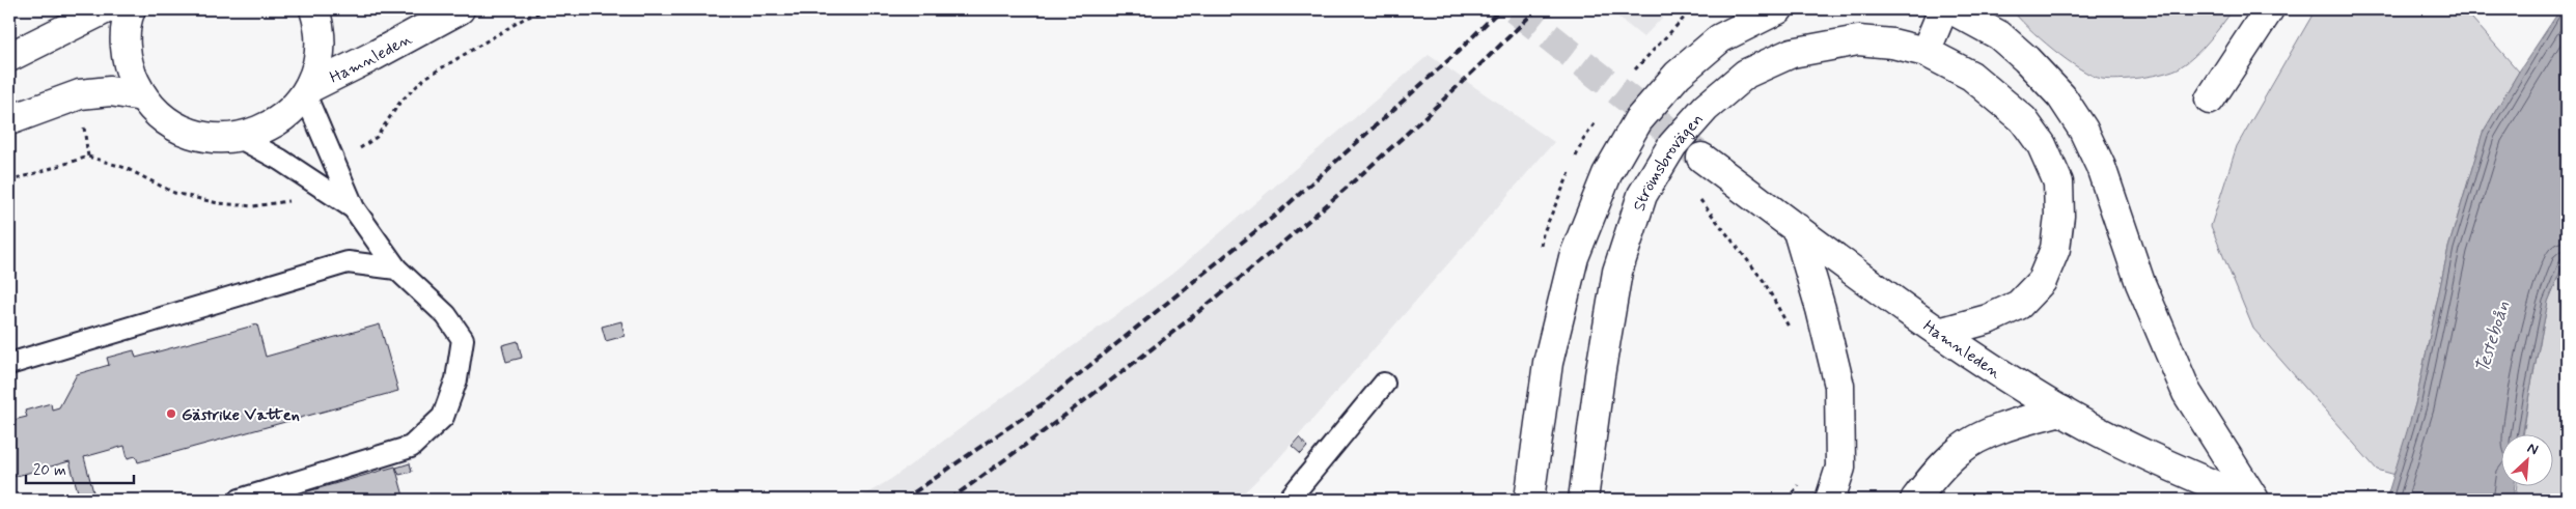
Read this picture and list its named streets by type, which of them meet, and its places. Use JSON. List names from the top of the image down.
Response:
{
  "streets": {
    "main road": ["Hamnleden", "Strömsbrovägen"]
  },
  "crossings": [
    ["Hamnleden", "Strömsbrovägen"]
  ],
  "water": ["Testeboån"],
  "places": ["Gästrike Vatten"],
  "scale_bar": "20 m",
  "north": "top right"
}
